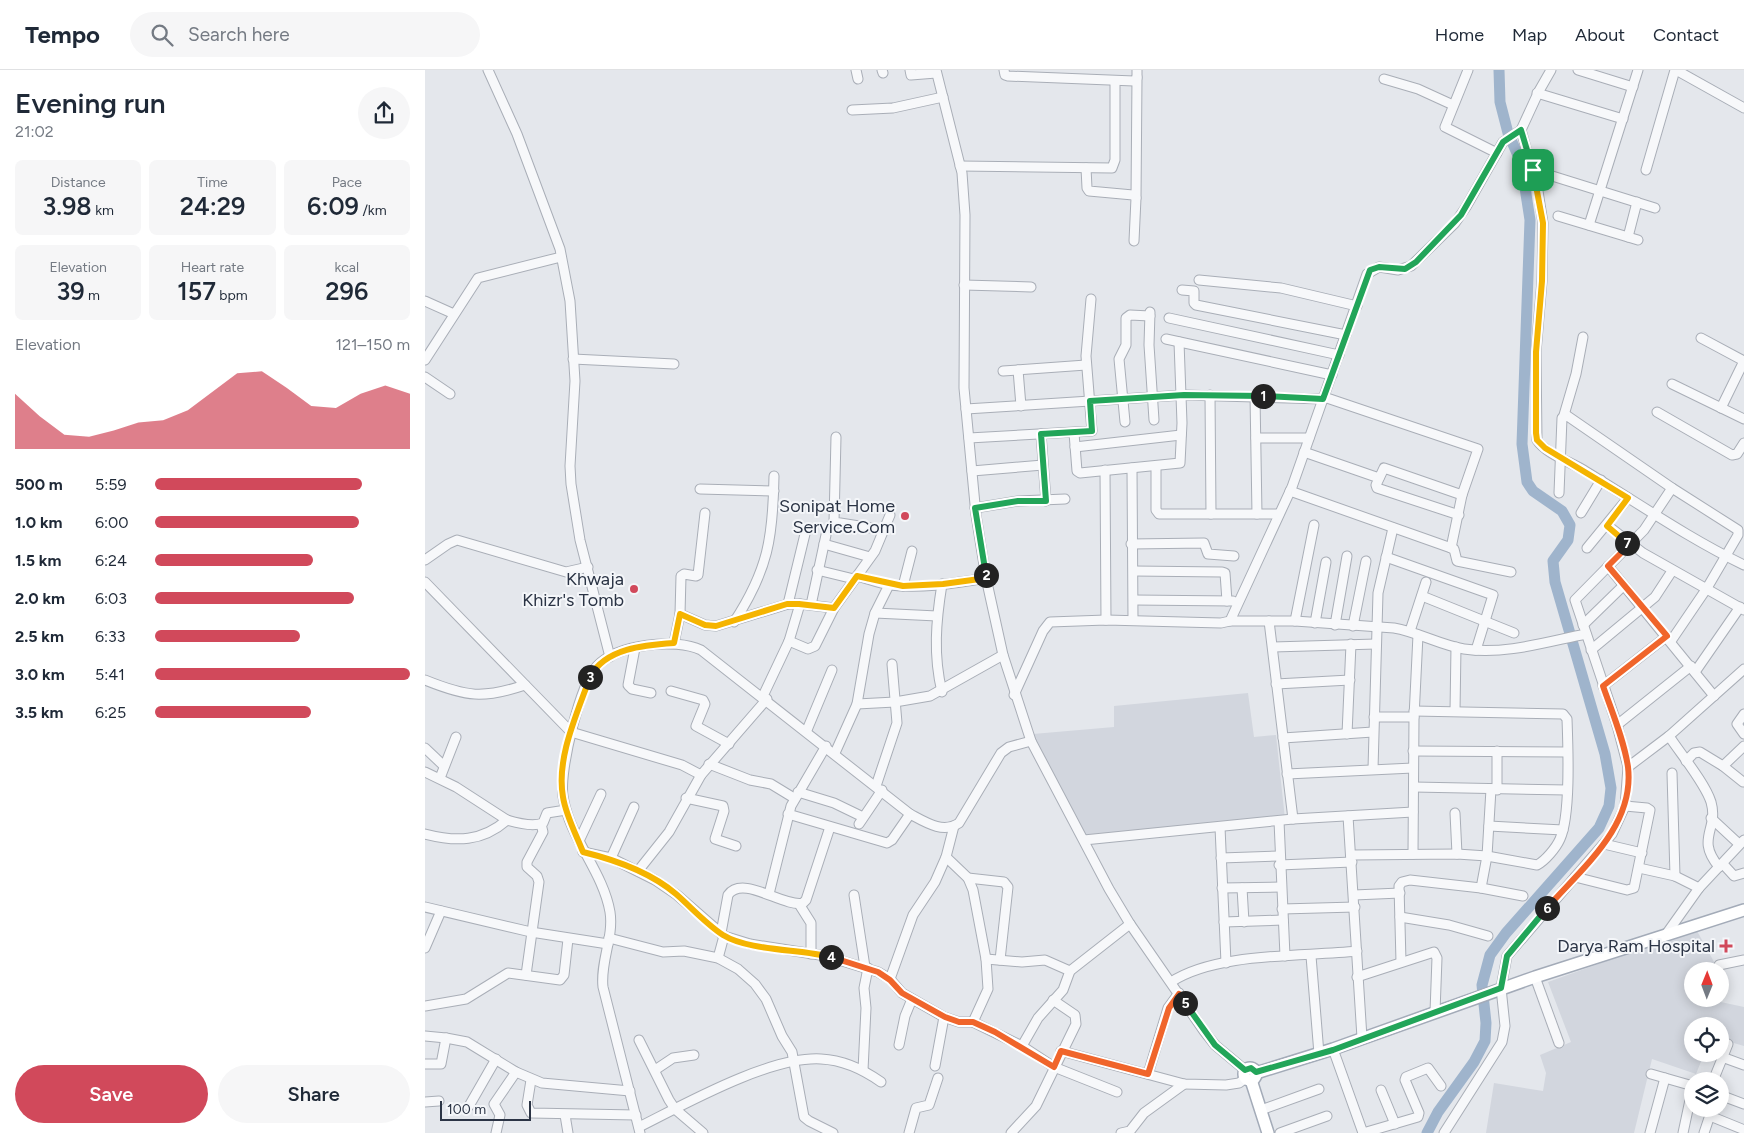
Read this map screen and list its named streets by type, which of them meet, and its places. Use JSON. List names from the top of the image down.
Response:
{
  "places": {
    "other": ["Sonipat Home Service.Com", "Khwaja Khizr's Tomb"],
    "health": ["Darya Ram Hospital"]
  },
  "scale_bar": "100 m",
  "north": "top",
  "page": {
    "header": "Tempo",
    "search": "Search here",
    "nav": [
      "Home",
      "Map",
      "About",
      "Contact"
    ],
    "heading": ["Evening run", "21:02"],
    "stats": [
      ["Distance", "3.98 km"],
      ["Time", "24:29"],
      ["Pace", "6:09 /km"],
      ["Elevation", "39 m"],
      ["Heart rate", "157 bpm"],
      ["kcal", "296"]
    ],
    "chart": ["Elevation", "121–150 m"],
    "pins": [
      "1",
      "7",
      "2",
      "3",
      "6",
      "4",
      "5"
    ],
    "list": [
      {
        "name": "500 m",
        "note": "5:59"
      },
      {
        "name": "1.0 km",
        "note": "6:00"
      },
      {
        "name": "1.5 km",
        "note": "6:24"
      },
      {
        "name": "2.0 km",
        "note": "6:03"
      },
      {
        "name": "2.5 km",
        "note": "6:33"
      },
      {
        "name": "3.0 km",
        "note": "5:41"
      },
      {
        "name": "3.5 km",
        "note": "6:25"
      }
    ],
    "buttons": ["Save", "Share"],
    "scale": "100 m"
  }
}
